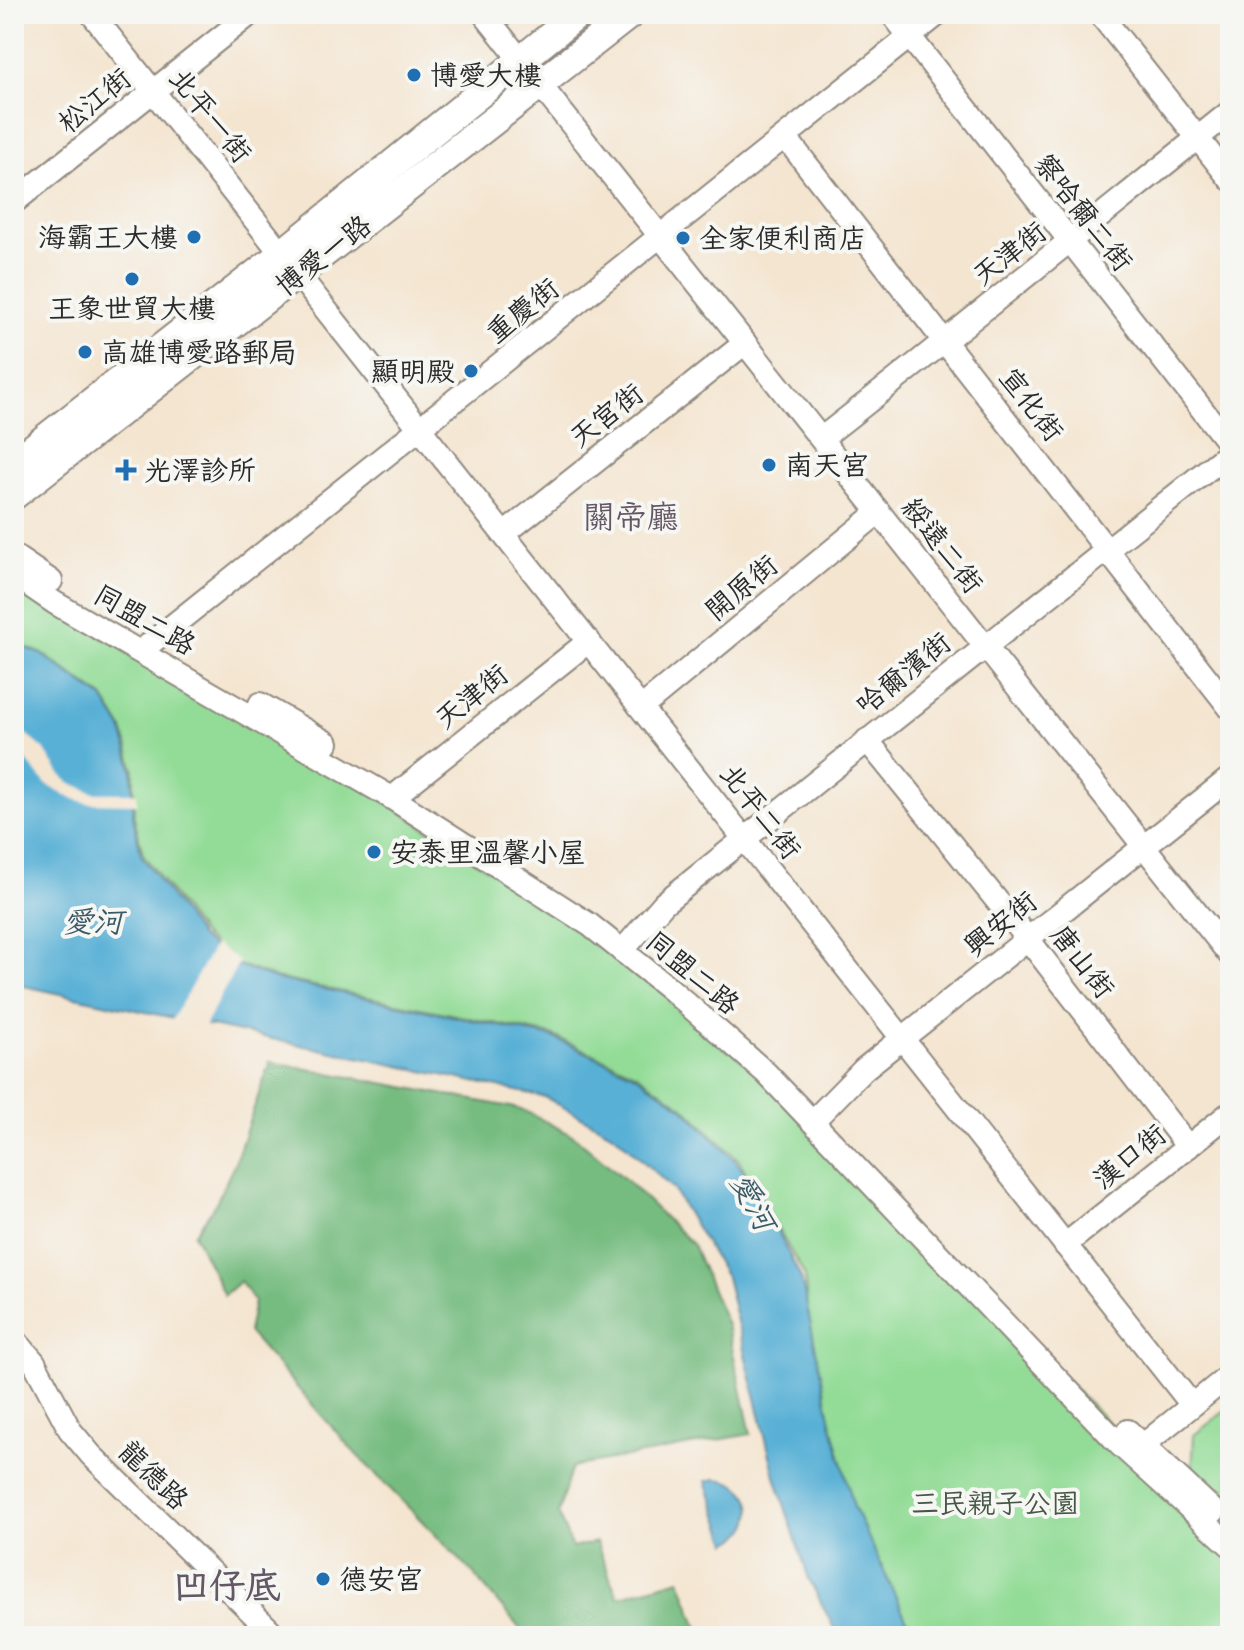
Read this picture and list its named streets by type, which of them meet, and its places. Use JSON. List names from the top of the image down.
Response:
{
  "streets": {
    "main road": ["博愛一路"],
    "street": [
      "松江街",
      "北平一街",
      "察哈爾二街",
      "天津街",
      "重慶街",
      "宣化街",
      "天宮街",
      "綏遠二街",
      "開原街",
      "同盟二路",
      "哈爾濱街",
      "北平二街",
      "興安街",
      "唐山街",
      "漢口街",
      "龍德路"
    ]
  },
  "crossings": [
    ["松江街", "北平一街"],
    ["北平一街", "博愛一路"],
    ["北平一街", "北平二街"],
    ["察哈爾二街", "天津街"],
    ["察哈爾二街", "重慶街"],
    ["天津街", "宣化街"],
    ["天津街", "綏遠二街"],
    ["天津街", "同盟二路"],
    ["天津街", "北平二街"],
    ["博愛一路", "綏遠二街"],
    ["博愛一路", "北平二街"],
    ["重慶街", "宣化街"],
    ["重慶街", "綏遠二街"],
    ["重慶街", "同盟二路"],
    ["重慶街", "北平二街"],
    ["宣化街", "哈爾濱街"],
    ["天宮街", "綏遠二街"],
    ["天宮街", "北平二街"],
    ["綏遠二街", "開原街"],
    ["綏遠二街", "哈爾濱街"],
    ["綏遠二街", "興安街"],
    ["開原街", "北平二街"],
    ["同盟二路", "哈爾濱街"],
    ["同盟二路", "興安街"],
    ["哈爾濱街", "北平二街"],
    ["哈爾濱街", "唐山街"],
    ["北平二街", "興安街"],
    ["北平二街", "漢口街"],
    ["興安街", "唐山街"],
    ["唐山街", "漢口街"]
  ],
  "districts": ["關帝廳", "凹仔底"],
  "water": ["愛河"],
  "parks": ["三民親子公園"],
  "places": {
    "other": [
      "博愛大樓",
      "海霸王大樓",
      "全家便利商店",
      "王象世貿大樓",
      "高雄博愛路郵局",
      "顯明殿",
      "南天宮",
      "安泰里溫馨小屋",
      "德安宮"
    ],
    "health": ["光澤診所"]
  }
}
